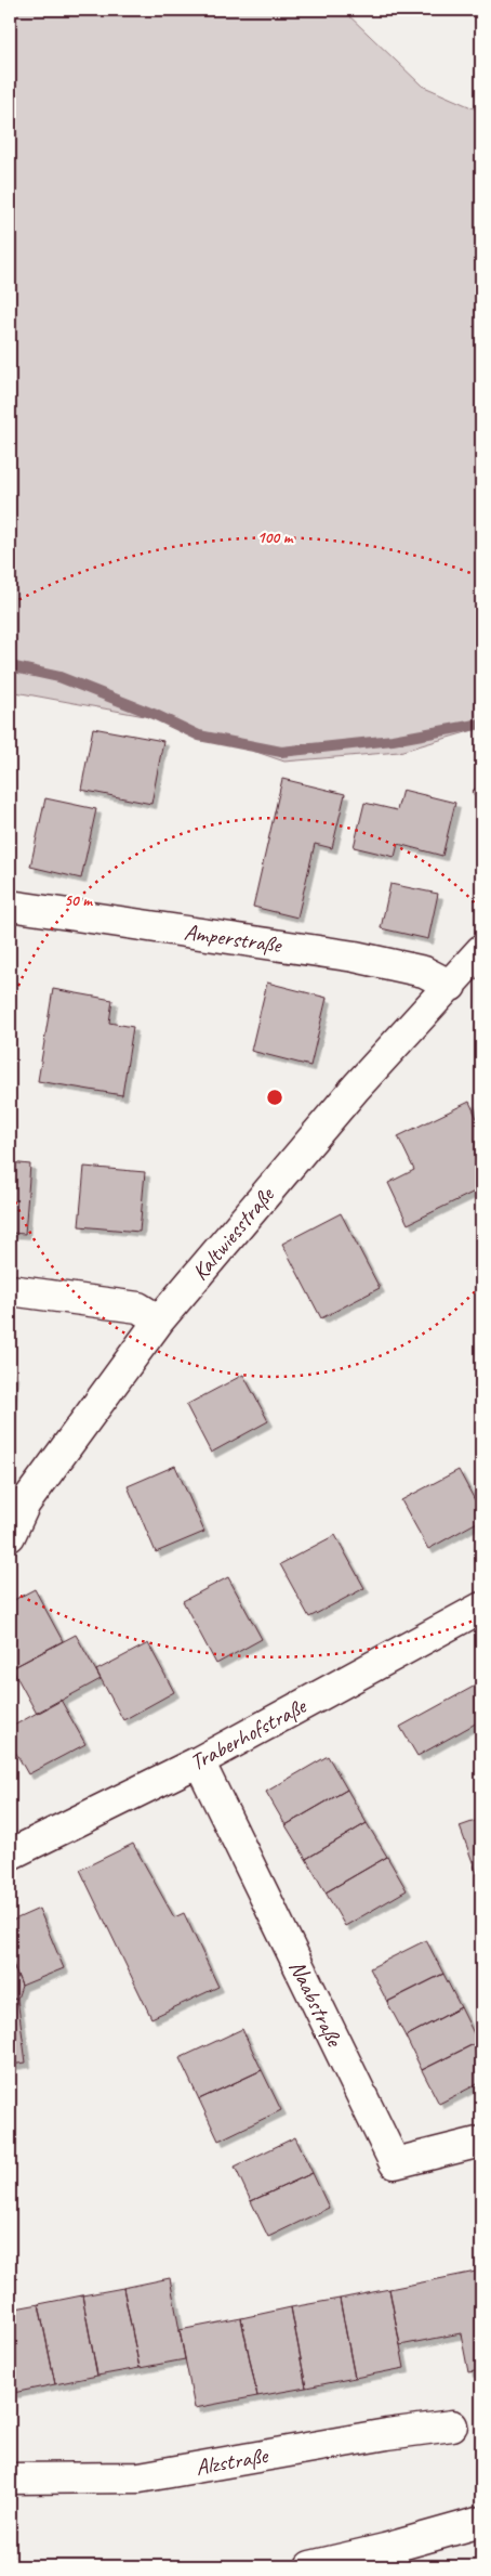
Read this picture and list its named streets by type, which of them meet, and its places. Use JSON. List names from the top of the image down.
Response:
{
  "streets": {
    "street": [
      "Amperstraße",
      "Kaltwiesstraße",
      "Traberhofstraße",
      "Naabstraße",
      "Alzstraße"
    ]
  },
  "crossings": [
    ["Amperstraße", "Kaltwiesstraße"],
    ["Traberhofstraße", "Naabstraße"]
  ],
  "rings": ["100 m", "50 m"]
}
